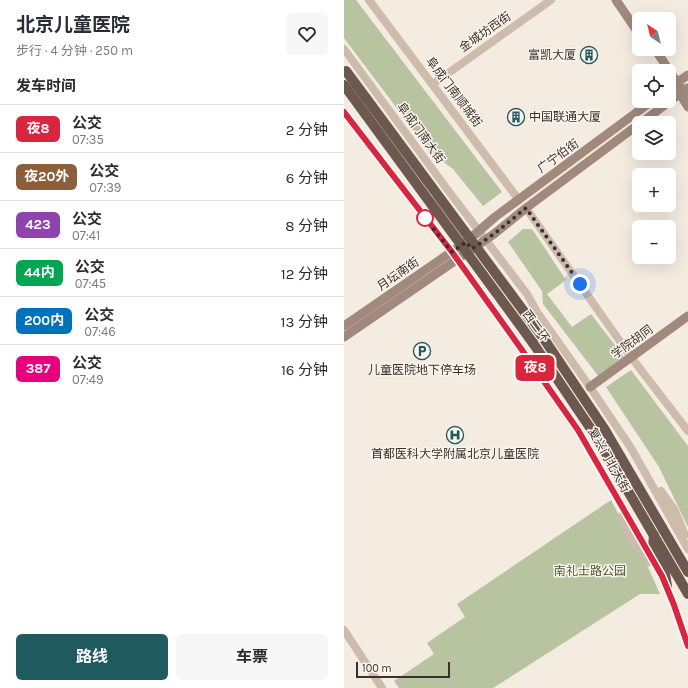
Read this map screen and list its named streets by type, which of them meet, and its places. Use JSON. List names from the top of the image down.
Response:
{
  "streets": {
    "highway": ["西二环"],
    "main road": ["广宁伯街", "月坛南街", "学院胡同"],
    "street": [
      "金城坊西街",
      "阜成门南顺城街",
      "阜成门南大街",
      "复兴门北大街"
    ]
  },
  "crossings": [
    ["金城坊西街", "阜成门南顺城街"],
    ["阜成门南顺城街", "广宁伯街"],
    ["阜成门南大街", "广宁伯街"],
    ["阜成门南大街", "复兴门北大街"],
    ["广宁伯街", "月坛南街"],
    ["广宁伯街", "复兴门北大街"],
    ["月坛南街", "复兴门北大街"],
    ["学院胡同", "复兴门北大街"]
  ],
  "parks": ["南礼士路公园"],
  "places": {
    "building": ["富凯大厦", "中国联通大厦"],
    "parking": ["儿童医院地下停车场"],
    "hospital": ["首都医科大学附属北京儿童医院"]
  },
  "lines": ["bus line 夜8"],
  "scale_bar": "100 m",
  "north": "top left",
  "page": {
    "heading": [
      ["北京儿童医院", "步行 · 4 分钟 · 250 m"],
      "发车时间"
    ],
    "on_map": "夜8",
    "map_buttons": ["+", "−"],
    "list": [
      {
        "mark": "夜8",
        "name": "公交",
        "note": "07:35",
        "value": "2 分钟"
      },
      {
        "mark": "夜20外",
        "name": "公交",
        "note": "07:39",
        "value": "6 分钟"
      },
      {
        "mark": "423",
        "name": "公交",
        "note": "07:41",
        "value": "8 分钟"
      },
      {
        "mark": "44内",
        "name": "公交",
        "note": "07:45",
        "value": "12 分钟"
      },
      {
        "mark": "200内",
        "name": "公交",
        "note": "07:46",
        "value": "13 分钟"
      },
      {
        "mark": "387",
        "name": "公交",
        "note": "07:49",
        "value": "16 分钟"
      }
    ],
    "buttons": ["路线", "车票"],
    "scale": "100 m"
  }
}
